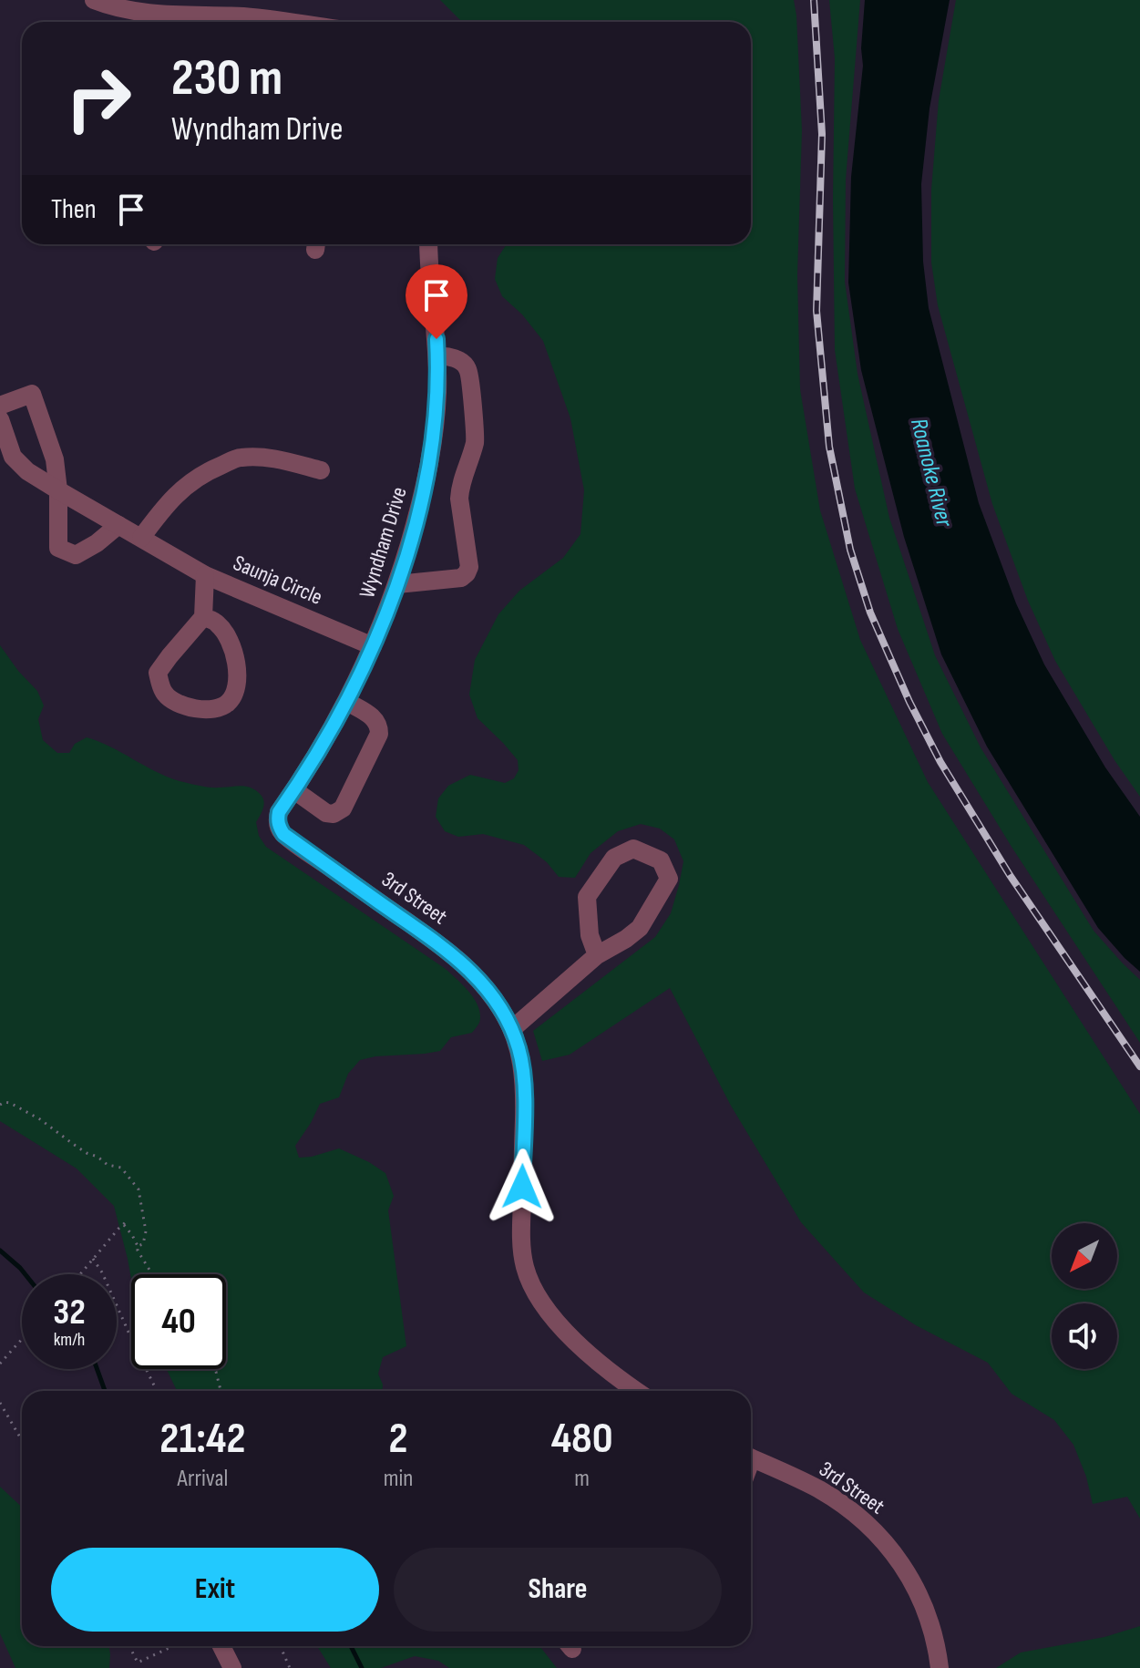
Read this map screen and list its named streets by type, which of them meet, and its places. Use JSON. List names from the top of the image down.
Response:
{
  "streets": {
    "street": ["Wyndham Drive", "Saunja Circle", "3rd Street"]
  },
  "crossings": [
    ["Wyndham Drive", "Saunja Circle"],
    ["Wyndham Drive", "3rd Street"]
  ],
  "water": ["Roanoke River"],
  "north": "bottom left",
  "page": {
    "turn": ["230 m", "Wyndham Drive"],
    "then": "Then",
    "speed": "32 km/h",
    "limit": "40",
    "eta": [
      "21:42",
      "Arrival",
      "2",
      "min",
      "480",
      "m"
    ],
    "buttons": ["Exit", "Share"]
  }
}
